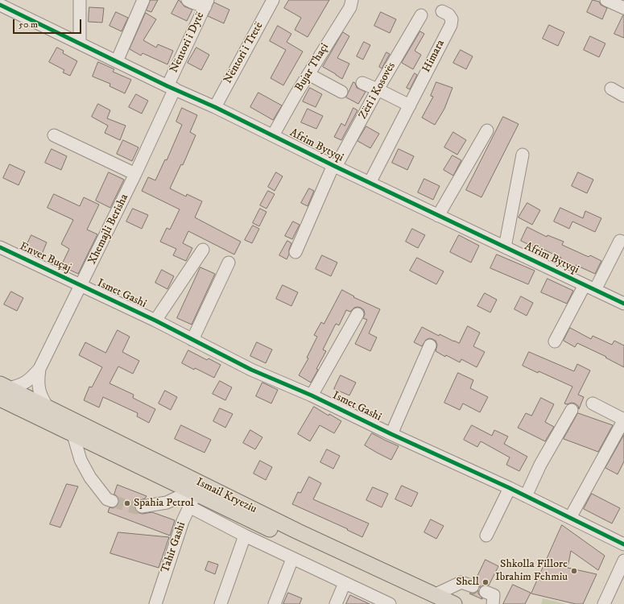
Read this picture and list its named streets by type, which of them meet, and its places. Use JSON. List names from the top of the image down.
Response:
{
  "streets": {
    "main road": ["Ismail Kryeziu"],
    "street": [
      "Nëntori i Dytë",
      "Nëntori i Tretë",
      "Himara",
      "Bujar Thaçi",
      "Zëri i Kosovës",
      "Afrim Bytyqi",
      "Xhemajli Berisha",
      "Enver Buçaj",
      "Ismet Gashi",
      "Tahir Gashi"
    ]
  },
  "crossings": [
    ["Nëntori i Dytë", "Afrim Bytyqi"],
    ["Nëntori i Dytë", "Xhemajli Berisha"],
    ["Nëntori i Tretë", "Afrim Bytyqi"],
    ["Himara", "Afrim Bytyqi"],
    ["Bujar Thaçi", "Afrim Bytyqi"],
    ["Zëri i Kosovës", "Afrim Bytyqi"],
    ["Afrim Bytyqi", "Xhemajli Berisha"],
    ["Xhemajli Berisha", "Enver Buçaj"],
    ["Xhemajli Berisha", "Ismet Gashi"],
    ["Xhemajli Berisha", "Ismail Kryeziu"],
    ["Enver Buçaj", "Ismet Gashi"],
    ["Ismail Kryeziu", "Tahir Gashi"]
  ],
  "places": ["Spahia Petrol", "Shkolla Fillore Ibrahim Fehmiu", "Shell"],
  "scale_bar": "50 m"
}
